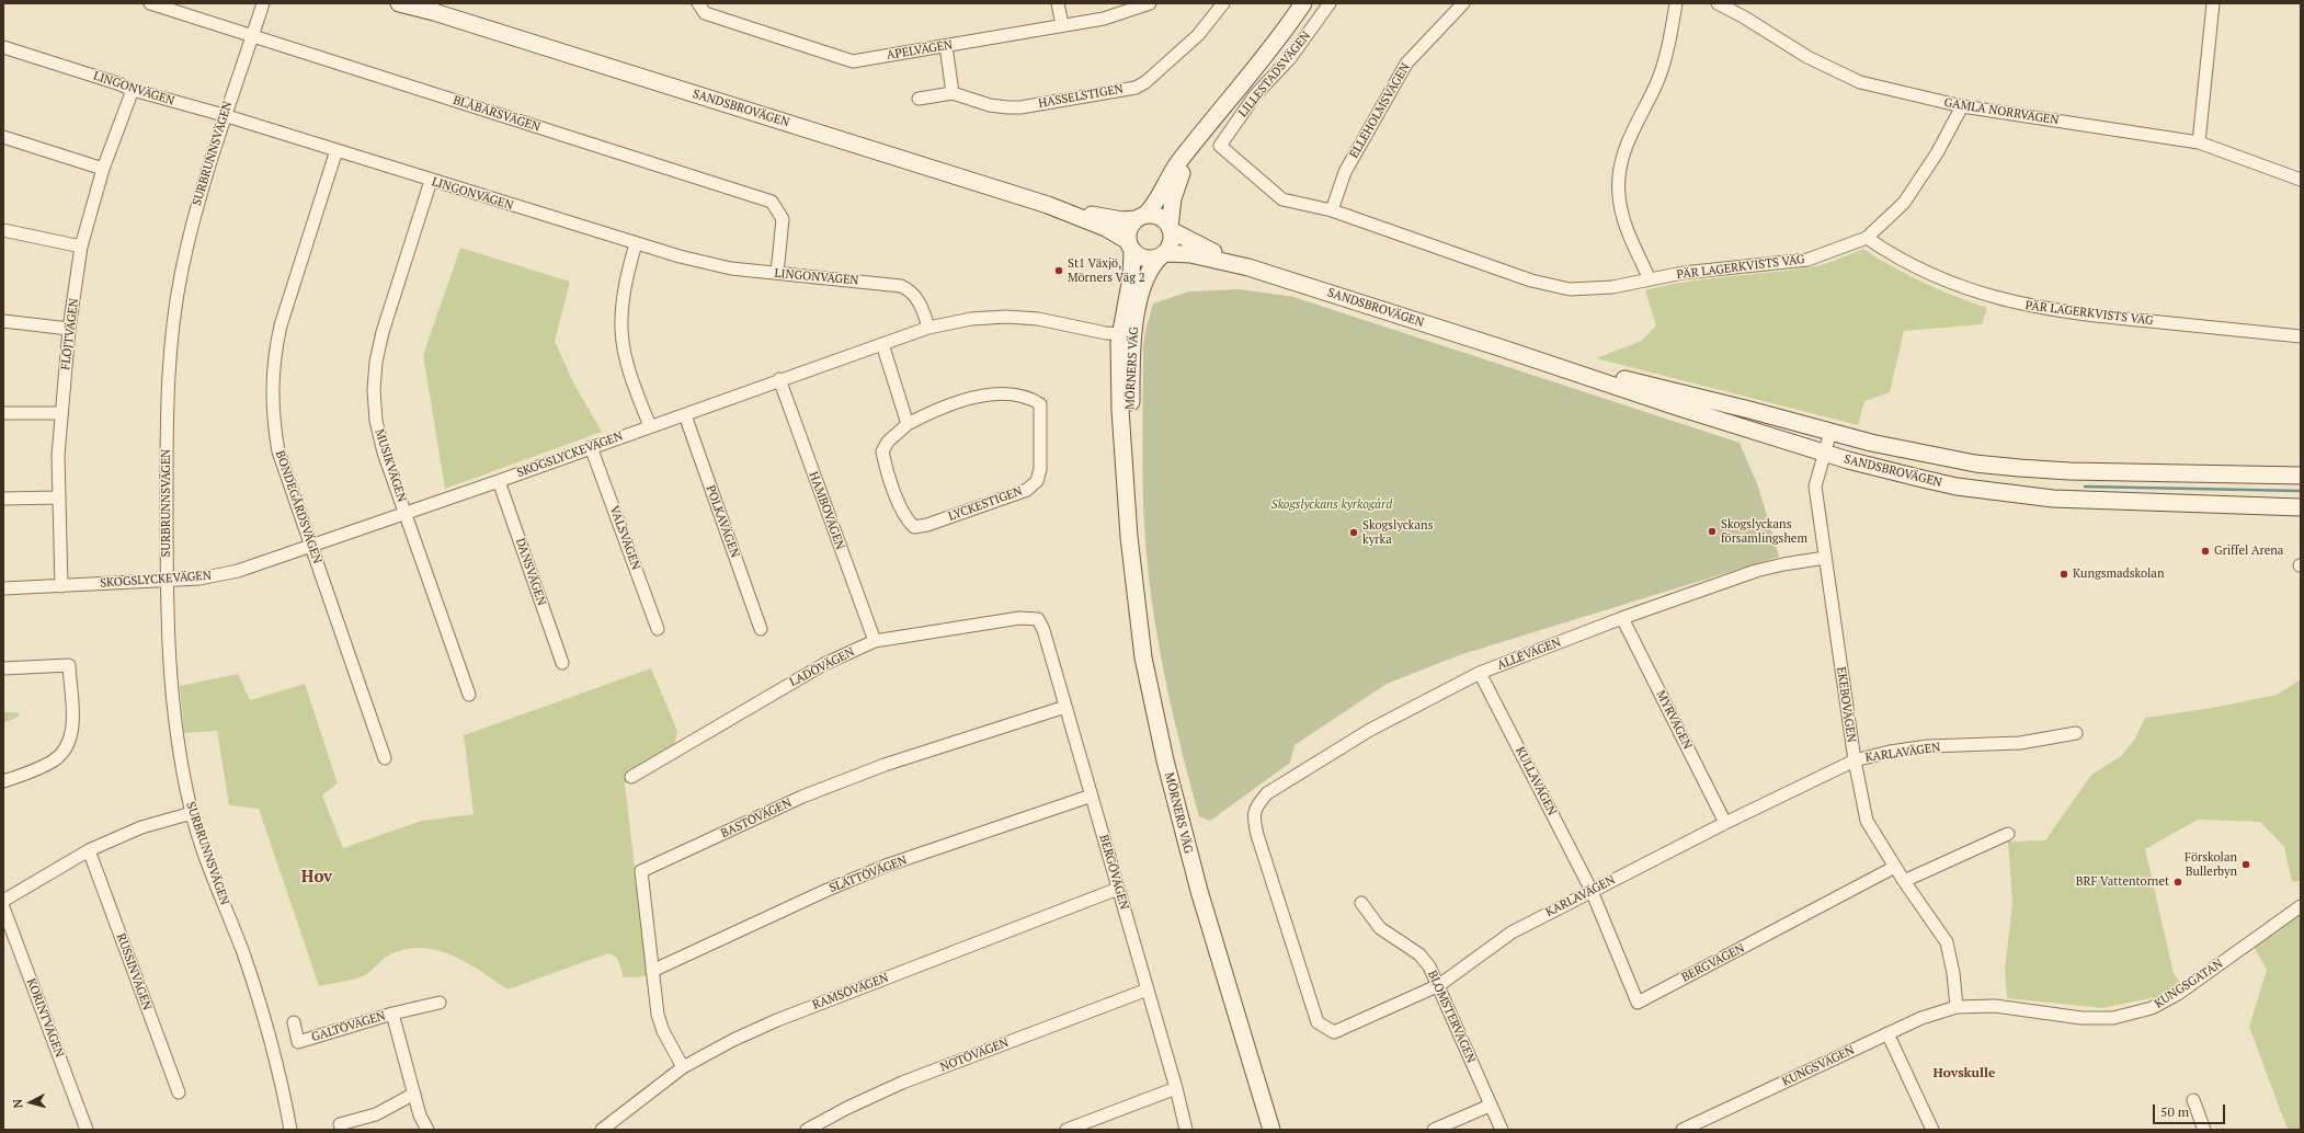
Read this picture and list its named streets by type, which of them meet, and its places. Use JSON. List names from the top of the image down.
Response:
{
  "streets": {
    "main road": ["LILLESTADSVÄGEN", "SANDSBROVÄGEN", "MÖRNERS VÄG"],
    "street": [
      "APELVÄGEN",
      "LINGONVÄGEN",
      "HASSELSTIGEN",
      "ELLEHOLMSVÄGEN",
      "GAMLA NORRVÄGEN",
      "BLÅBÄRSVÄGEN",
      "SURBRUNNSVÄGEN",
      "PÄR LAGERKVISTS VÄG",
      "FLÖJTVÄGEN",
      "SKOGSLYCKEVÄGEN",
      "MUSIKVÄGEN",
      "LYCKESTIGEN",
      "BONDEGÅRDSVÄGEN",
      "HAMBOVÄGEN",
      "POLKAVÄGEN",
      "VALSVÄGEN",
      "DANSVÄGEN",
      "ALLÉVÄGEN",
      "LADÖVÄGEN",
      "EKEBOVÄGEN",
      "MYRVÄGEN",
      "KARLAVÄGEN",
      "KULLAVÄGEN",
      "BASTÖVÄGEN",
      "BERGÖVÄGEN",
      "SLÄTTÖVÄGEN",
      "BERGVÄGEN",
      "RUSSINVÄGEN",
      "KUNGSGATAN",
      "RAMSÖVÄGEN",
      "BLOMSTERVÄGEN",
      "KORINTVÄGEN",
      "GALTÖVÄGEN",
      "NOTÖVÄGEN",
      "KUNGSVÄGEN"
    ]
  },
  "crossings": [
    ["LILLESTADSVÄGEN", "SANDSBROVÄGEN"],
    ["LILLESTADSVÄGEN", "PÄR LAGERKVISTS VÄG"],
    ["LILLESTADSVÄGEN", "MÖRNERS VÄG"],
    ["LINGONVÄGEN", "BLÅBÄRSVÄGEN"],
    ["LINGONVÄGEN", "SURBRUNNSVÄGEN"],
    ["LINGONVÄGEN", "FLÖJTVÄGEN"],
    ["LINGONVÄGEN", "SKOGSLYCKEVÄGEN"],
    ["LINGONVÄGEN", "MUSIKVÄGEN"],
    ["LINGONVÄGEN", "BONDEGÅRDSVÄGEN"],
    ["SANDSBROVÄGEN", "MÖRNERS VÄG"],
    ["SANDSBROVÄGEN", "EKEBOVÄGEN"],
    ["ELLEHOLMSVÄGEN", "PÄR LAGERKVISTS VÄG"],
    ["BLÅBÄRSVÄGEN", "SURBRUNNSVÄGEN"],
    ["SURBRUNNSVÄGEN", "SKOGSLYCKEVÄGEN"],
    ["FLÖJTVÄGEN", "SKOGSLYCKEVÄGEN"],
    ["MÖRNERS VÄG", "SKOGSLYCKEVÄGEN"],
    ["SKOGSLYCKEVÄGEN", "MUSIKVÄGEN"],
    ["SKOGSLYCKEVÄGEN", "BONDEGÅRDSVÄGEN"],
    ["SKOGSLYCKEVÄGEN", "HAMBOVÄGEN"],
    ["SKOGSLYCKEVÄGEN", "POLKAVÄGEN"],
    ["SKOGSLYCKEVÄGEN", "VALSVÄGEN"],
    ["SKOGSLYCKEVÄGEN", "DANSVÄGEN"],
    ["HAMBOVÄGEN", "LADÖVÄGEN"],
    ["ALLÉVÄGEN", "EKEBOVÄGEN"],
    ["ALLÉVÄGEN", "MYRVÄGEN"],
    ["ALLÉVÄGEN", "KARLAVÄGEN"],
    ["ALLÉVÄGEN", "KULLAVÄGEN"],
    ["LADÖVÄGEN", "BERGÖVÄGEN"],
    ["EKEBOVÄGEN", "KARLAVÄGEN"],
    ["EKEBOVÄGEN", "BERGVÄGEN"],
    ["EKEBOVÄGEN", "KUNGSGATAN"],
    ["EKEBOVÄGEN", "KUNGSVÄGEN"],
    ["MYRVÄGEN", "KARLAVÄGEN"],
    ["KARLAVÄGEN", "KULLAVÄGEN"],
    ["KARLAVÄGEN", "BERGVÄGEN"],
    ["KARLAVÄGEN", "BLOMSTERVÄGEN"],
    ["KULLAVÄGEN", "BERGVÄGEN"],
    ["BASTÖVÄGEN", "BERGÖVÄGEN"],
    ["BASTÖVÄGEN", "SLÄTTÖVÄGEN"],
    ["BASTÖVÄGEN", "RAMSÖVÄGEN"],
    ["BERGÖVÄGEN", "SLÄTTÖVÄGEN"],
    ["BERGÖVÄGEN", "RAMSÖVÄGEN"],
    ["BERGÖVÄGEN", "NOTÖVÄGEN"],
    ["KUNGSGATAN", "KUNGSVÄGEN"]
  ],
  "districts": ["Hov", "Hovskulle"],
  "parks": ["Skogslyckans kyrkogård"],
  "places": [
    "St1 Växjö, Mörners Väg 2",
    "Skogslyckans församlingshem",
    "Skogslyckans kyrka",
    "Griffel Arena",
    "Kungsmadskolan",
    "Förskolan Bullerbyn",
    "BRF Vattentornet"
  ],
  "scale_bar": "50 m",
  "north": "left"
}
